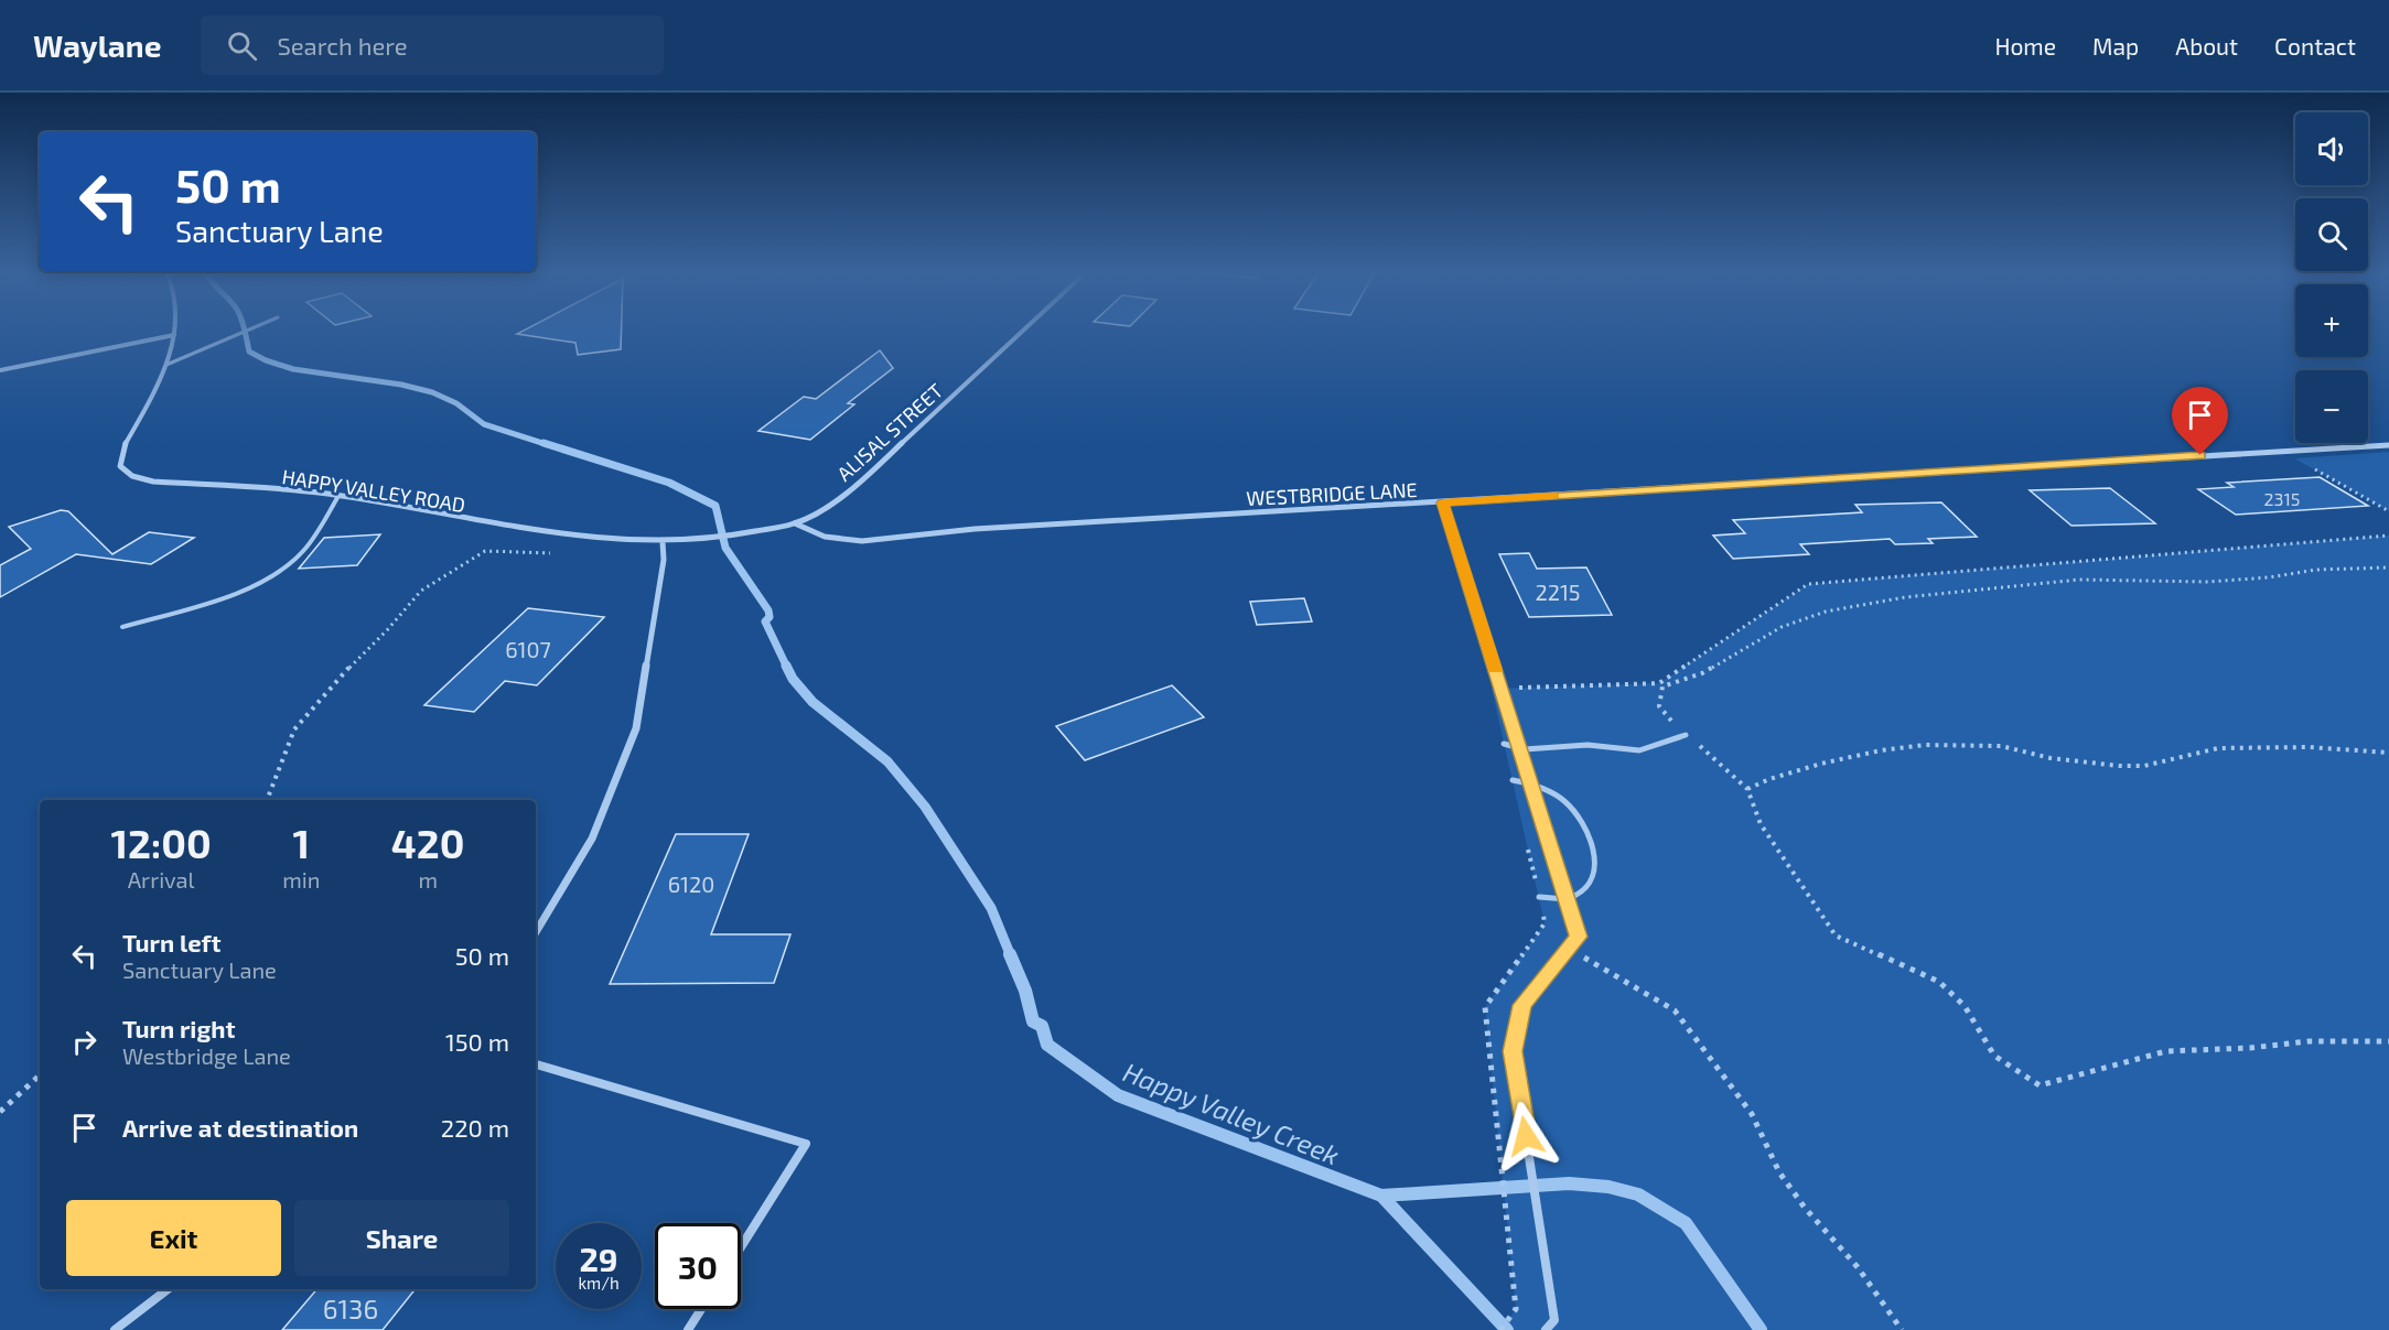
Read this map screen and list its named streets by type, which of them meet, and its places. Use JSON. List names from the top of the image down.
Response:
{
  "streets": {
    "street": ["ALISAL STREET", "HAPPY VALLEY ROAD", "WESTBRIDGE LANE"]
  },
  "crossings": [
    ["ALISAL STREET", "HAPPY VALLEY ROAD"],
    ["ALISAL STREET", "WESTBRIDGE LANE"],
    ["HAPPY VALLEY ROAD", "WESTBRIDGE LANE"]
  ],
  "water": ["Happy Valley Creek"],
  "house_numbers": [
    "2315",
    "2215",
    "6107",
    "6120",
    "6136"
  ],
  "page": {
    "header": "Waylane",
    "search": "Search here",
    "nav": [
      "Home",
      "Map",
      "About",
      "Contact"
    ],
    "map_buttons": ["+", "−"],
    "turn": ["50 m", "Sanctuary Lane"],
    "eta": [
      "12:00",
      "Arrival",
      "1",
      "min",
      "420",
      "m"
    ],
    "list": [
      {
        "name": "Turn left",
        "note": "Sanctuary Lane",
        "value": "50 m"
      },
      {
        "name": "Turn right",
        "note": "Westbridge Lane",
        "value": "150 m"
      },
      {
        "name": "Arrive at destination",
        "value": "220 m"
      }
    ],
    "buttons": ["Exit", "Share"],
    "speed": "29 km/h",
    "limit": "30"
  }
}
